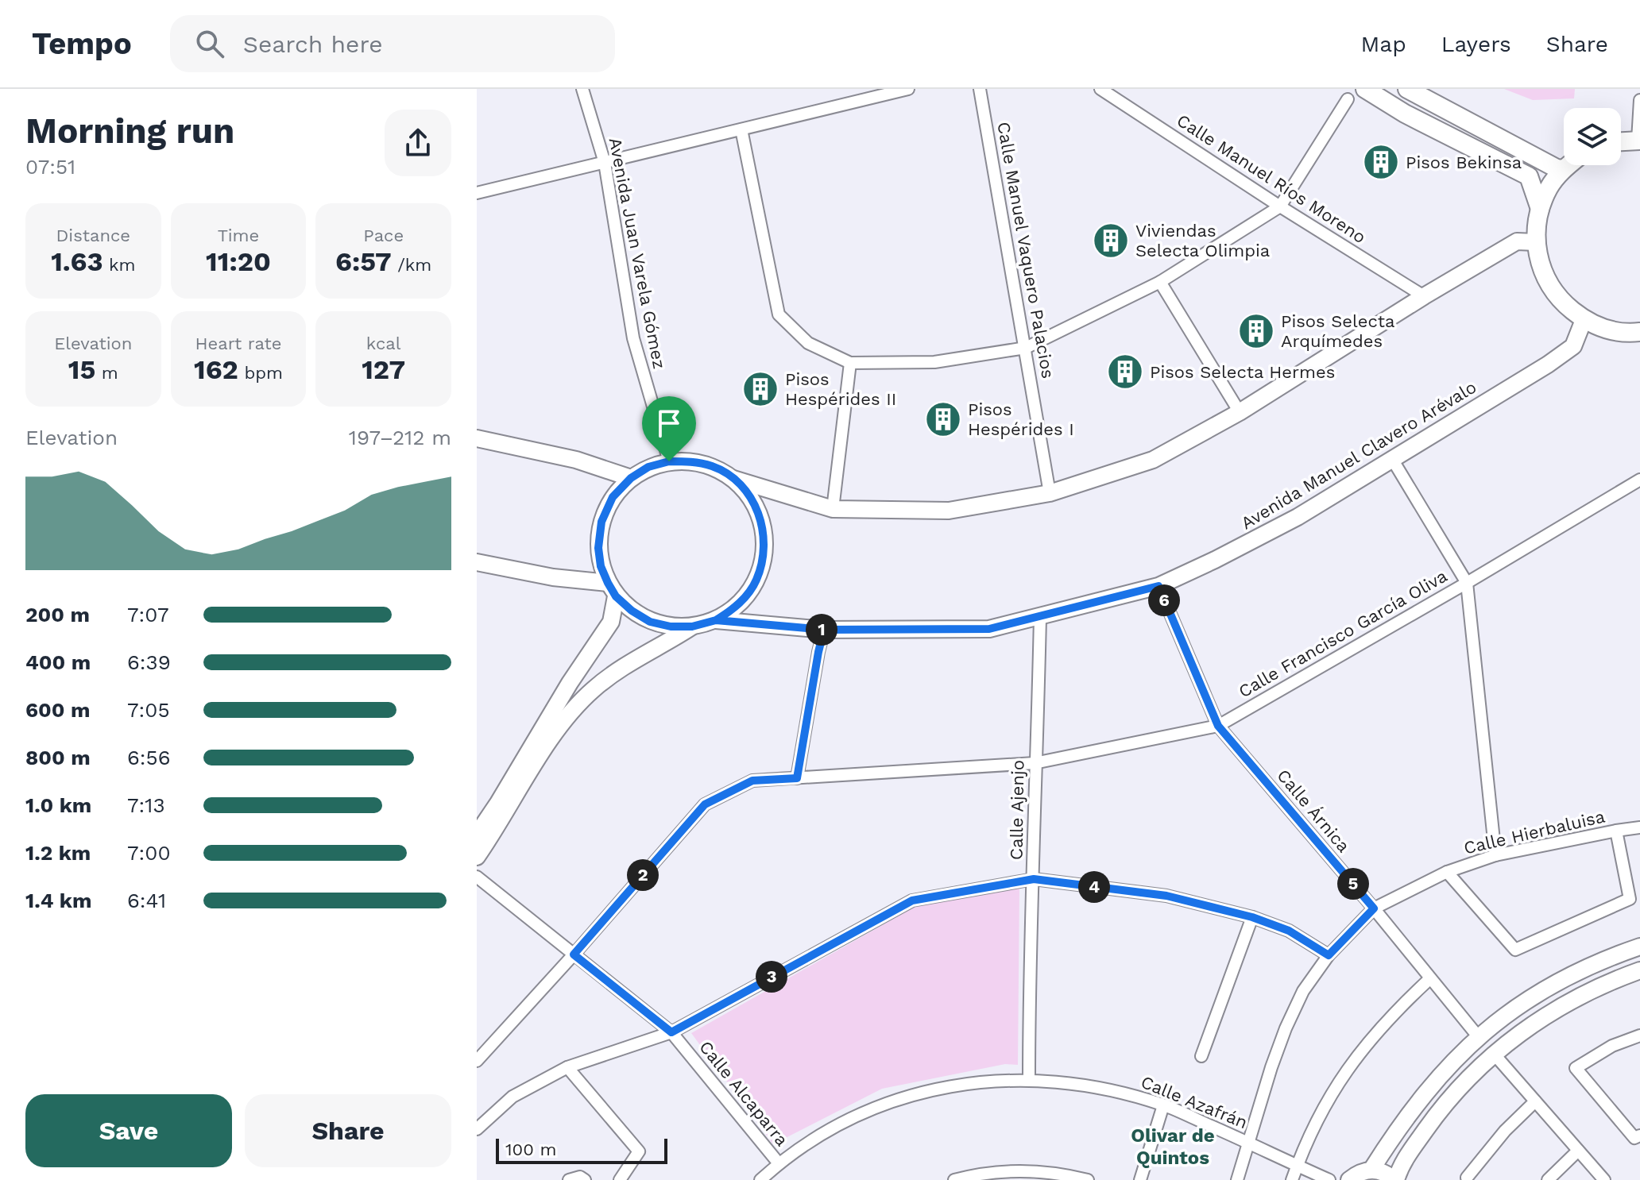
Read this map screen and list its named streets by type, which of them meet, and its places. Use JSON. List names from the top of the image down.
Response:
{
  "streets": {
    "main road": ["Avenida Manuel Clavero Arévalo"],
    "street": [
      "Calle Manuel Ríos Moreno",
      "Calle Manuel Vaquero Palacios",
      "Avenida Juan Varela Gómez",
      "Calle Francisco García Oliva",
      "Calle Ajenjo",
      "Calle Árnica",
      "Calle Hierbaluisa",
      "Calle Alcaparra",
      "Calle Azafrán"
    ]
  },
  "crossings": [
    ["Avenida Juan Varela Gómez", "Avenida Manuel Clavero Arévalo"],
    ["Avenida Manuel Clavero Arévalo", "Calle Ajenjo"],
    ["Avenida Manuel Clavero Arévalo", "Calle Árnica"],
    ["Calle Francisco García Oliva", "Calle Ajenjo"],
    ["Calle Francisco García Oliva", "Calle Árnica"],
    ["Calle Francisco García Oliva", "Calle Alcaparra"],
    ["Calle Ajenjo", "Calle Azafrán"],
    ["Calle Árnica", "Calle Hierbaluisa"],
    ["Calle Hierbaluisa", "Calle Azafrán"],
    ["Calle Alcaparra", "Calle Azafrán"]
  ],
  "districts": ["Olivar de Quintos"],
  "places": {
    "building": [
      "Pisos Bekinsa",
      "Viviendas Selecta Olimpia",
      "Pisos Selecta Arquímedes",
      "Pisos Selecta Hermes",
      "Pisos Hespérides II",
      "Pisos Hespérides I"
    ]
  },
  "scale_bar": "100 m",
  "page": {
    "header": "Tempo",
    "search": "Search here",
    "nav": ["Map", "Layers", "Share"],
    "heading": ["Morning run", "07:51"],
    "stats": [
      ["Distance", "1.63 km"],
      ["Time", "11:20"],
      ["Pace", "6:57 /km"],
      ["Elevation", "15 m"],
      ["Heart rate", "162 bpm"],
      ["kcal", "127"]
    ],
    "chart": ["Elevation", "197–212 m"],
    "pins": [
      "6",
      "1",
      "2",
      "5",
      "4",
      "3"
    ],
    "list": [
      {
        "name": "200 m",
        "note": "7:07"
      },
      {
        "name": "400 m",
        "note": "6:39"
      },
      {
        "name": "600 m",
        "note": "7:05"
      },
      {
        "name": "800 m",
        "note": "6:56"
      },
      {
        "name": "1.0 km",
        "note": "7:13"
      },
      {
        "name": "1.2 km",
        "note": "7:00"
      },
      {
        "name": "1.4 km",
        "note": "6:41"
      }
    ],
    "buttons": ["Save", "Share"],
    "scale": "100 m"
  }
}
